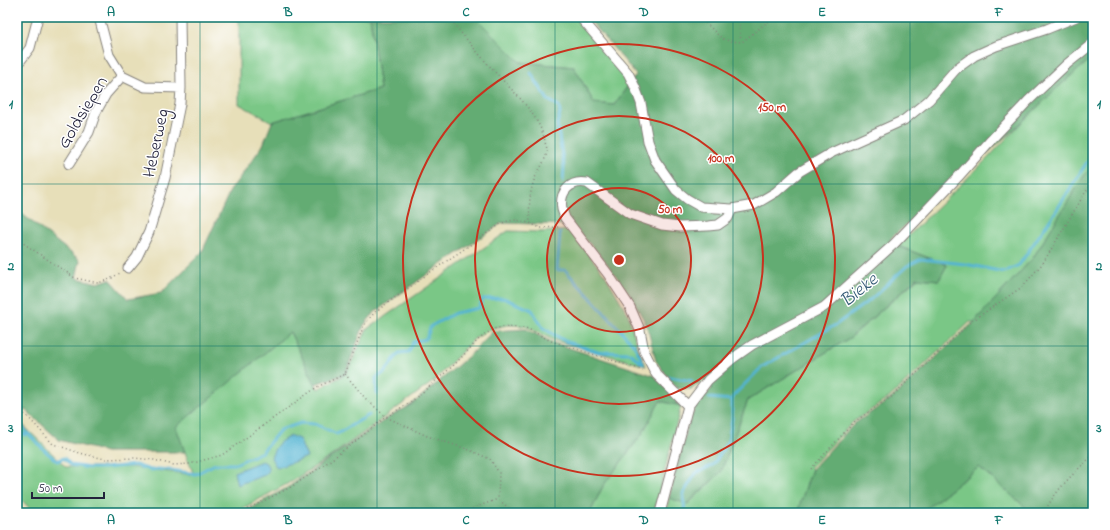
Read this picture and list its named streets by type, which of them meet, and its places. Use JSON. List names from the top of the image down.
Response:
{
  "streets": {
    "street": ["Goldsiepen", "Heberweg"]
  },
  "crossings": [
    ["Goldsiepen", "Heberweg"]
  ],
  "water": ["Bieke"],
  "scale_bar": "50 m",
  "grid": {
    "columns": [
      "A",
      "B",
      "C",
      "D",
      "E",
      "F"
    ],
    "rows": ["1", "2", "3"]
  },
  "rings": ["150 m", "100 m", "50 m"]
}
